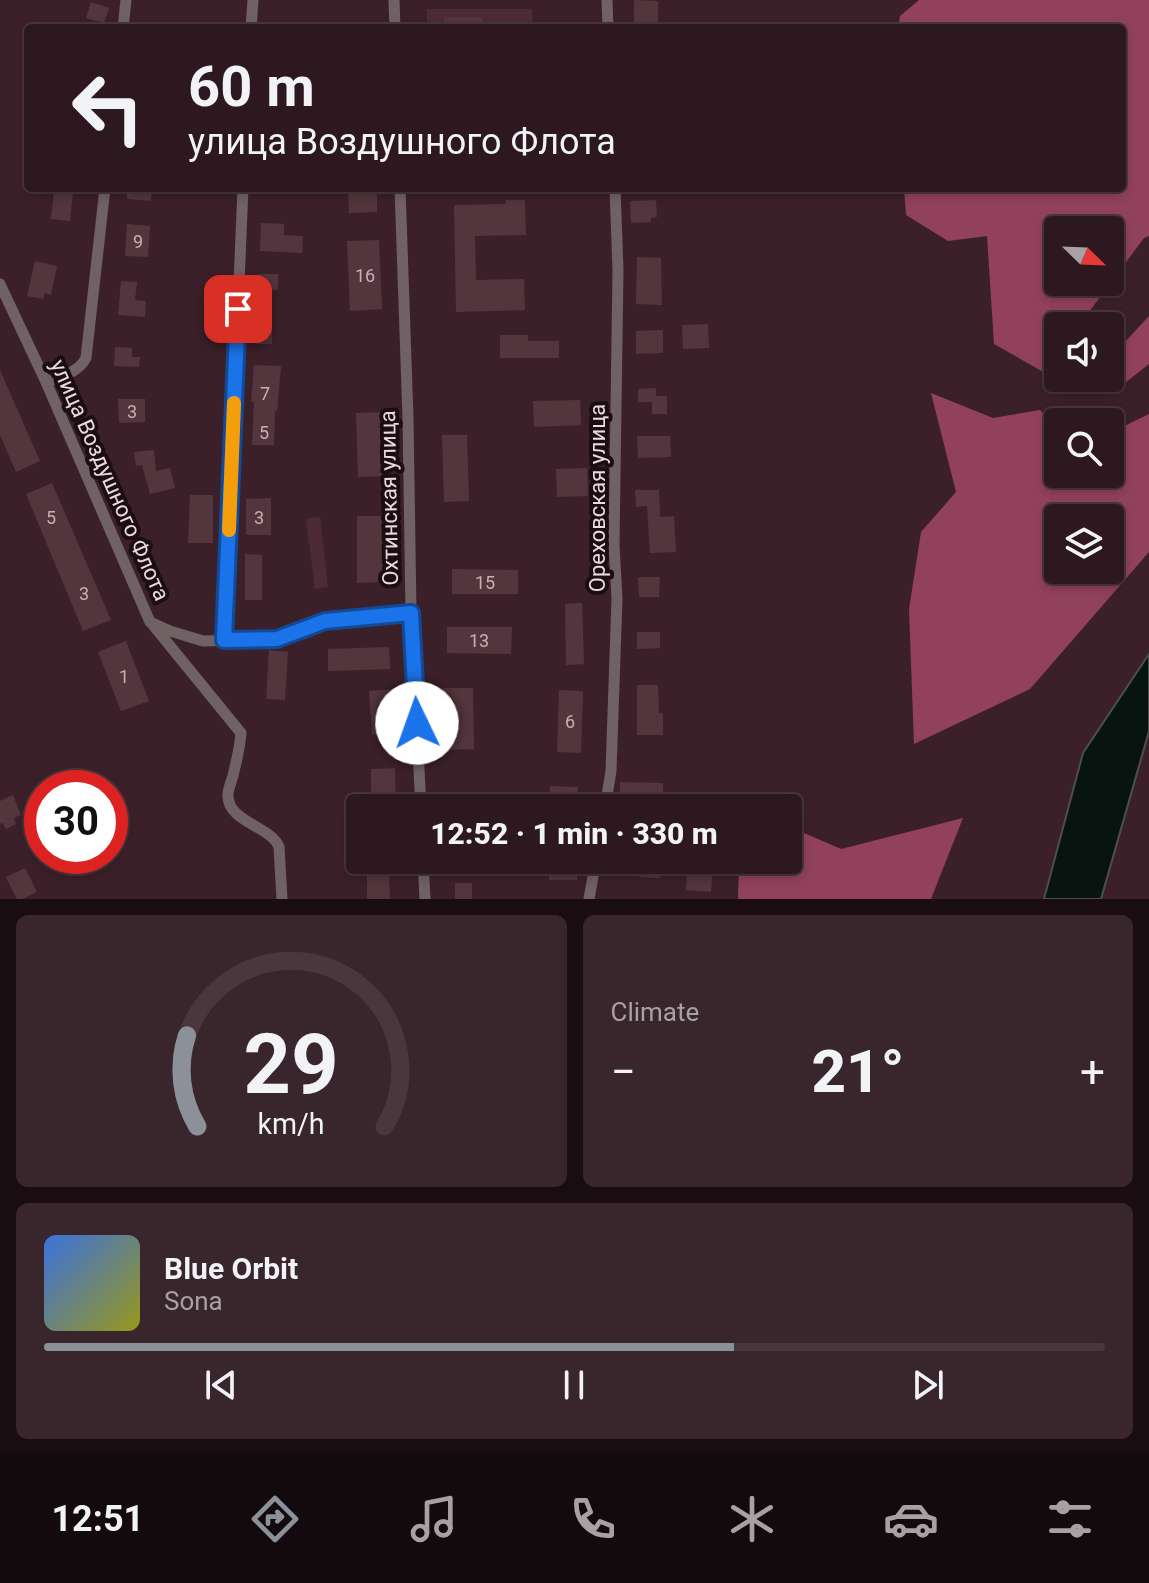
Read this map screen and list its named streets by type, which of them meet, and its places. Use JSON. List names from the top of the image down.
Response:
{
  "streets": {
    "street": ["улица Воздушного Флота", "Охтинская улица", "Ореховская улица"]
  },
  "crossings": [
    ["улица Воздушного Флота", "Охтинская улица"]
  ],
  "house_numbers": [
    "9",
    "16",
    "7",
    "3",
    "5",
    "5",
    "3",
    "15",
    "3",
    "13",
    "1",
    "6"
  ],
  "north": "bottom right",
  "page": {
    "turn": ["60 m", "улица Воздушного Флота"],
    "limit": "30",
    "trip": "12:52 · 1 min · 330 m",
    "tile": "Climate",
    "heat": ["−", "21°", "+"],
    "song": ["Blue Orbit", "Sona"],
    "tabs": "12:51",
    "gauge": ["29", "km/h"]
  }
}
